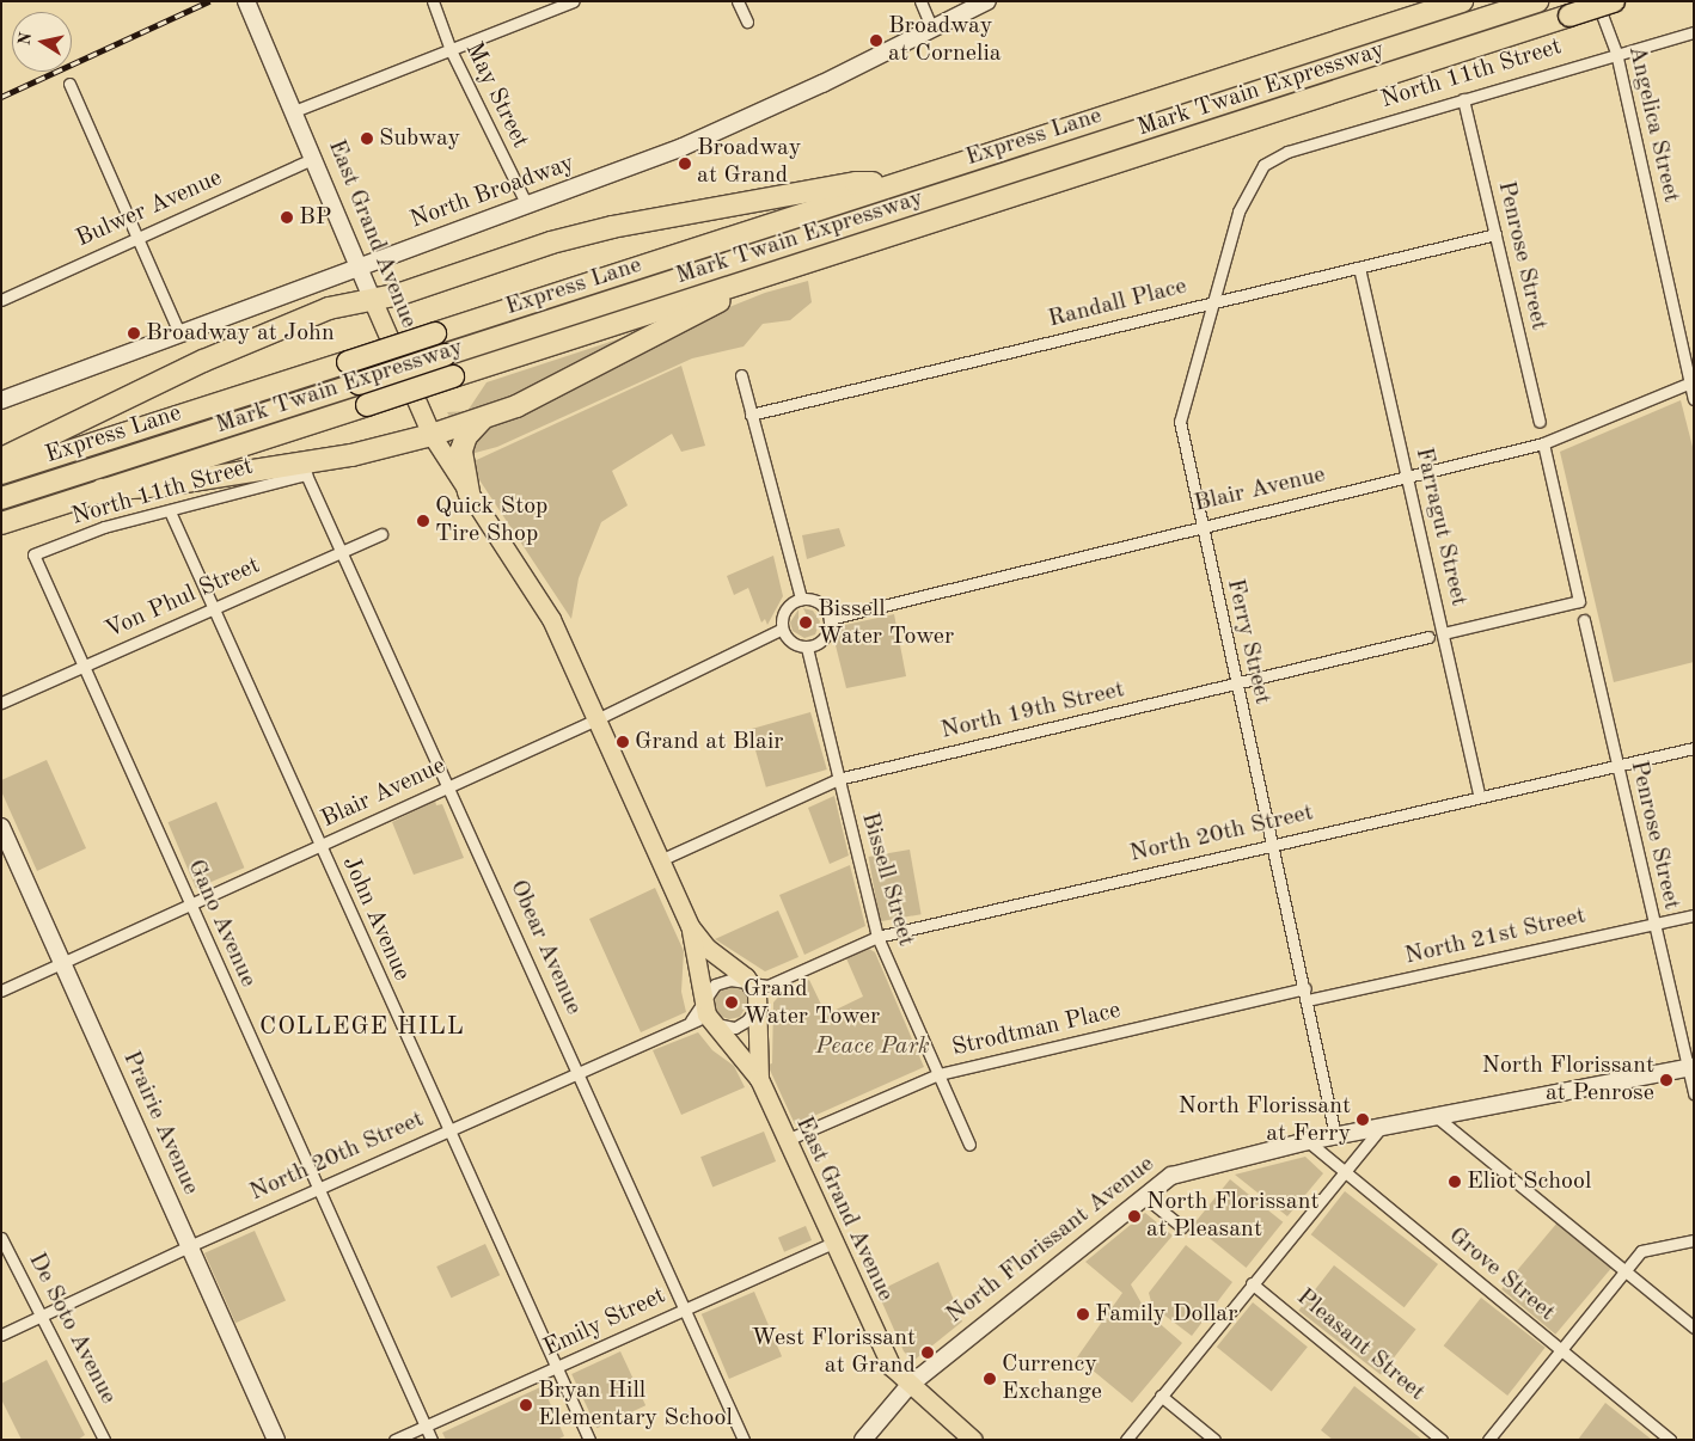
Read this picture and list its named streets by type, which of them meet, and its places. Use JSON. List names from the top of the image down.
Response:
{
  "streets": {
    "highway": ["Mark Twain Expressway", "Express Lane"],
    "main road": [
      "North Broadway",
      "East Grand Avenue",
      "Prairie Avenue",
      "North Florissant Avenue"
    ],
    "street": [
      "North 11th Street",
      "May Street",
      "Angelica Street",
      "Bulwer Avenue",
      "Penrose Street",
      "Randall Place",
      "Blair Avenue",
      "Farragut Street",
      "Von Phul Street",
      "Ferry Street",
      "North 19th Street",
      "North 20th Street",
      "Bissell Street",
      "John Avenue",
      "Gano Avenue",
      "North 21st Street",
      "Obear Avenue",
      "Strodtman Place",
      "Grove Street",
      "Emily Street",
      "De Soto Avenue",
      "Pleasant Street"
    ]
  },
  "crossings": [
    ["North 11th Street", "Angelica Street"],
    ["North 11th Street", "Penrose Street"],
    ["North 11th Street", "Ferry Street"],
    ["North 11th Street", "John Avenue"],
    ["North 11th Street", "Gano Avenue"],
    ["North 11th Street", "Obear Avenue"],
    ["May Street", "North Broadway"],
    ["Angelica Street", "Blair Avenue"],
    ["North Broadway", "East Grand Avenue"],
    ["Bulwer Avenue", "East Grand Avenue"],
    ["East Grand Avenue", "Blair Avenue"],
    ["East Grand Avenue", "North 19th Street"],
    ["East Grand Avenue", "North 20th Street"],
    ["East Grand Avenue", "Strodtman Place"],
    ["East Grand Avenue", "North Florissant Avenue"],
    ["East Grand Avenue", "Emily Street"],
    ["Penrose Street", "Randall Place"],
    ["Penrose Street", "North 20th Street"],
    ["Penrose Street", "North 21st Street"],
    ["Penrose Street", "North Florissant Avenue"],
    ["Randall Place", "Farragut Street"],
    ["Randall Place", "Ferry Street"],
    ["Blair Avenue", "Farragut Street"],
    ["Blair Avenue", "Ferry Street"],
    ["Blair Avenue", "Bissell Street"],
    ["Blair Avenue", "John Avenue"],
    ["Blair Avenue", "Gano Avenue"],
    ["Blair Avenue", "Obear Avenue"],
    ["Blair Avenue", "Prairie Avenue"],
    ["Farragut Street", "North 20th Street"],
    ["Von Phul Street", "John Avenue"],
    ["Von Phul Street", "Gano Avenue"],
    ["Von Phul Street", "Obear Avenue"],
    ["Ferry Street", "North 19th Street"],
    ["Ferry Street", "North 20th Street"],
    ["Ferry Street", "North 21st Street"],
    ["Ferry Street", "Strodtman Place"],
    ["Ferry Street", "North Florissant Avenue"],
    ["North 19th Street", "Bissell Street"],
    ["North 20th Street", "Bissell Street"],
    ["North 20th Street", "John Avenue"],
    ["North 20th Street", "Gano Avenue"],
    ["North 20th Street", "Obear Avenue"],
    ["North 20th Street", "Prairie Avenue"],
    ["North 20th Street", "De Soto Avenue"],
    ["Bissell Street", "Strodtman Place"],
    ["John Avenue", "Emily Street"],
    ["Gano Avenue", "Emily Street"],
    ["Obear Avenue", "Emily Street"],
    ["North Florissant Avenue", "Grove Street"]
  ],
  "districts": ["COLLEGE HILL"],
  "parks": ["Peace Park"],
  "places": [
    "Broadway at Cornelia",
    "Subway",
    "Broadway at Grand",
    "BP",
    "Broadway at John",
    "Quick Stop Tire Shop",
    "Bissell Water Tower",
    "Grand at Blair",
    "Grand Water Tower",
    "North Florissant at Penrose",
    "North Florissant at Ferry",
    "Eliot School",
    "North Florissant at Pleasant",
    "Family Dollar",
    "West Florissant at Grand",
    "Currency Exchange",
    "Bryan Hill Elementary School"
  ],
  "north": "left"
}
